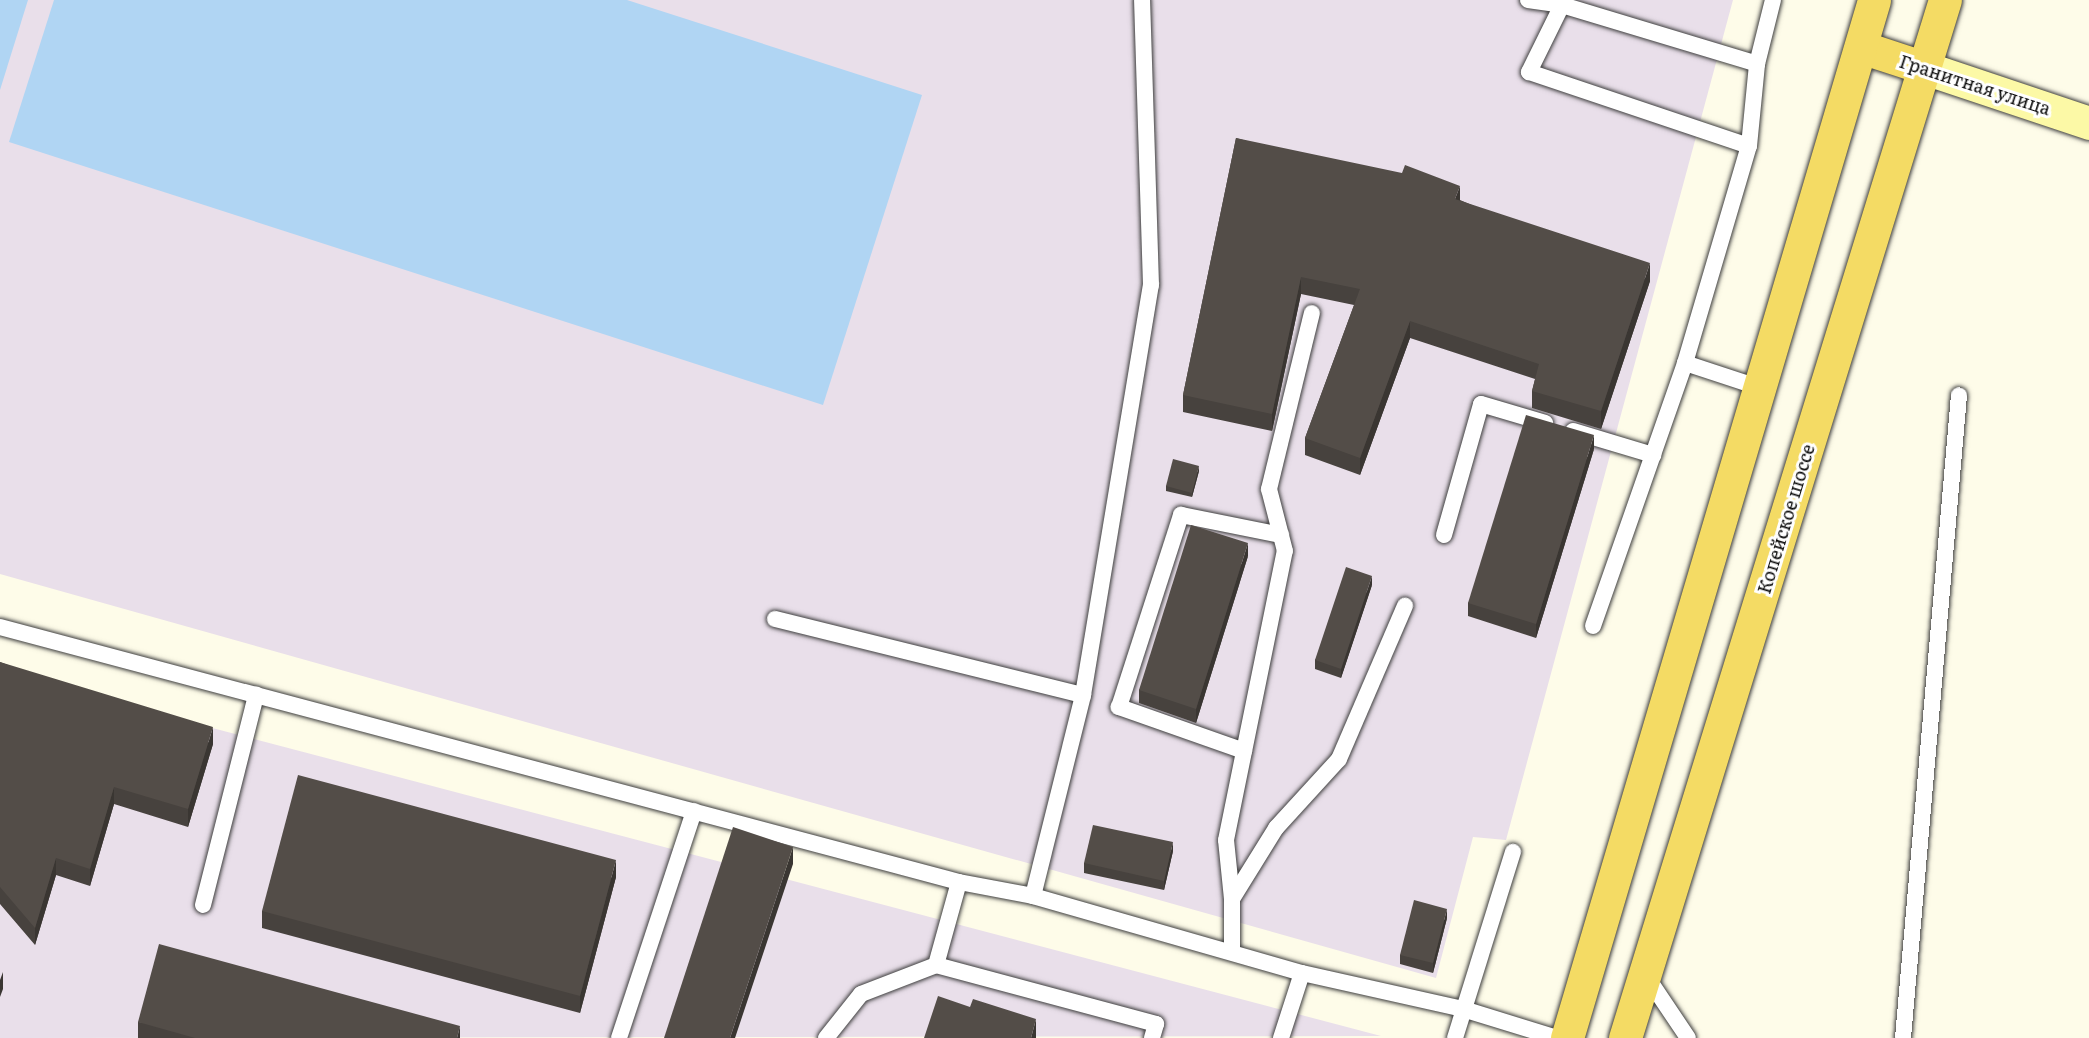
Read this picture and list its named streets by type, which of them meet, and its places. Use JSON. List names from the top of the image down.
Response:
{
  "streets": {
    "main road": ["Гранитная улица", "Копейское шоссе"]
  },
  "crossings": [
    ["Гранитная улица", "Копейское шоссе"]
  ]
}
